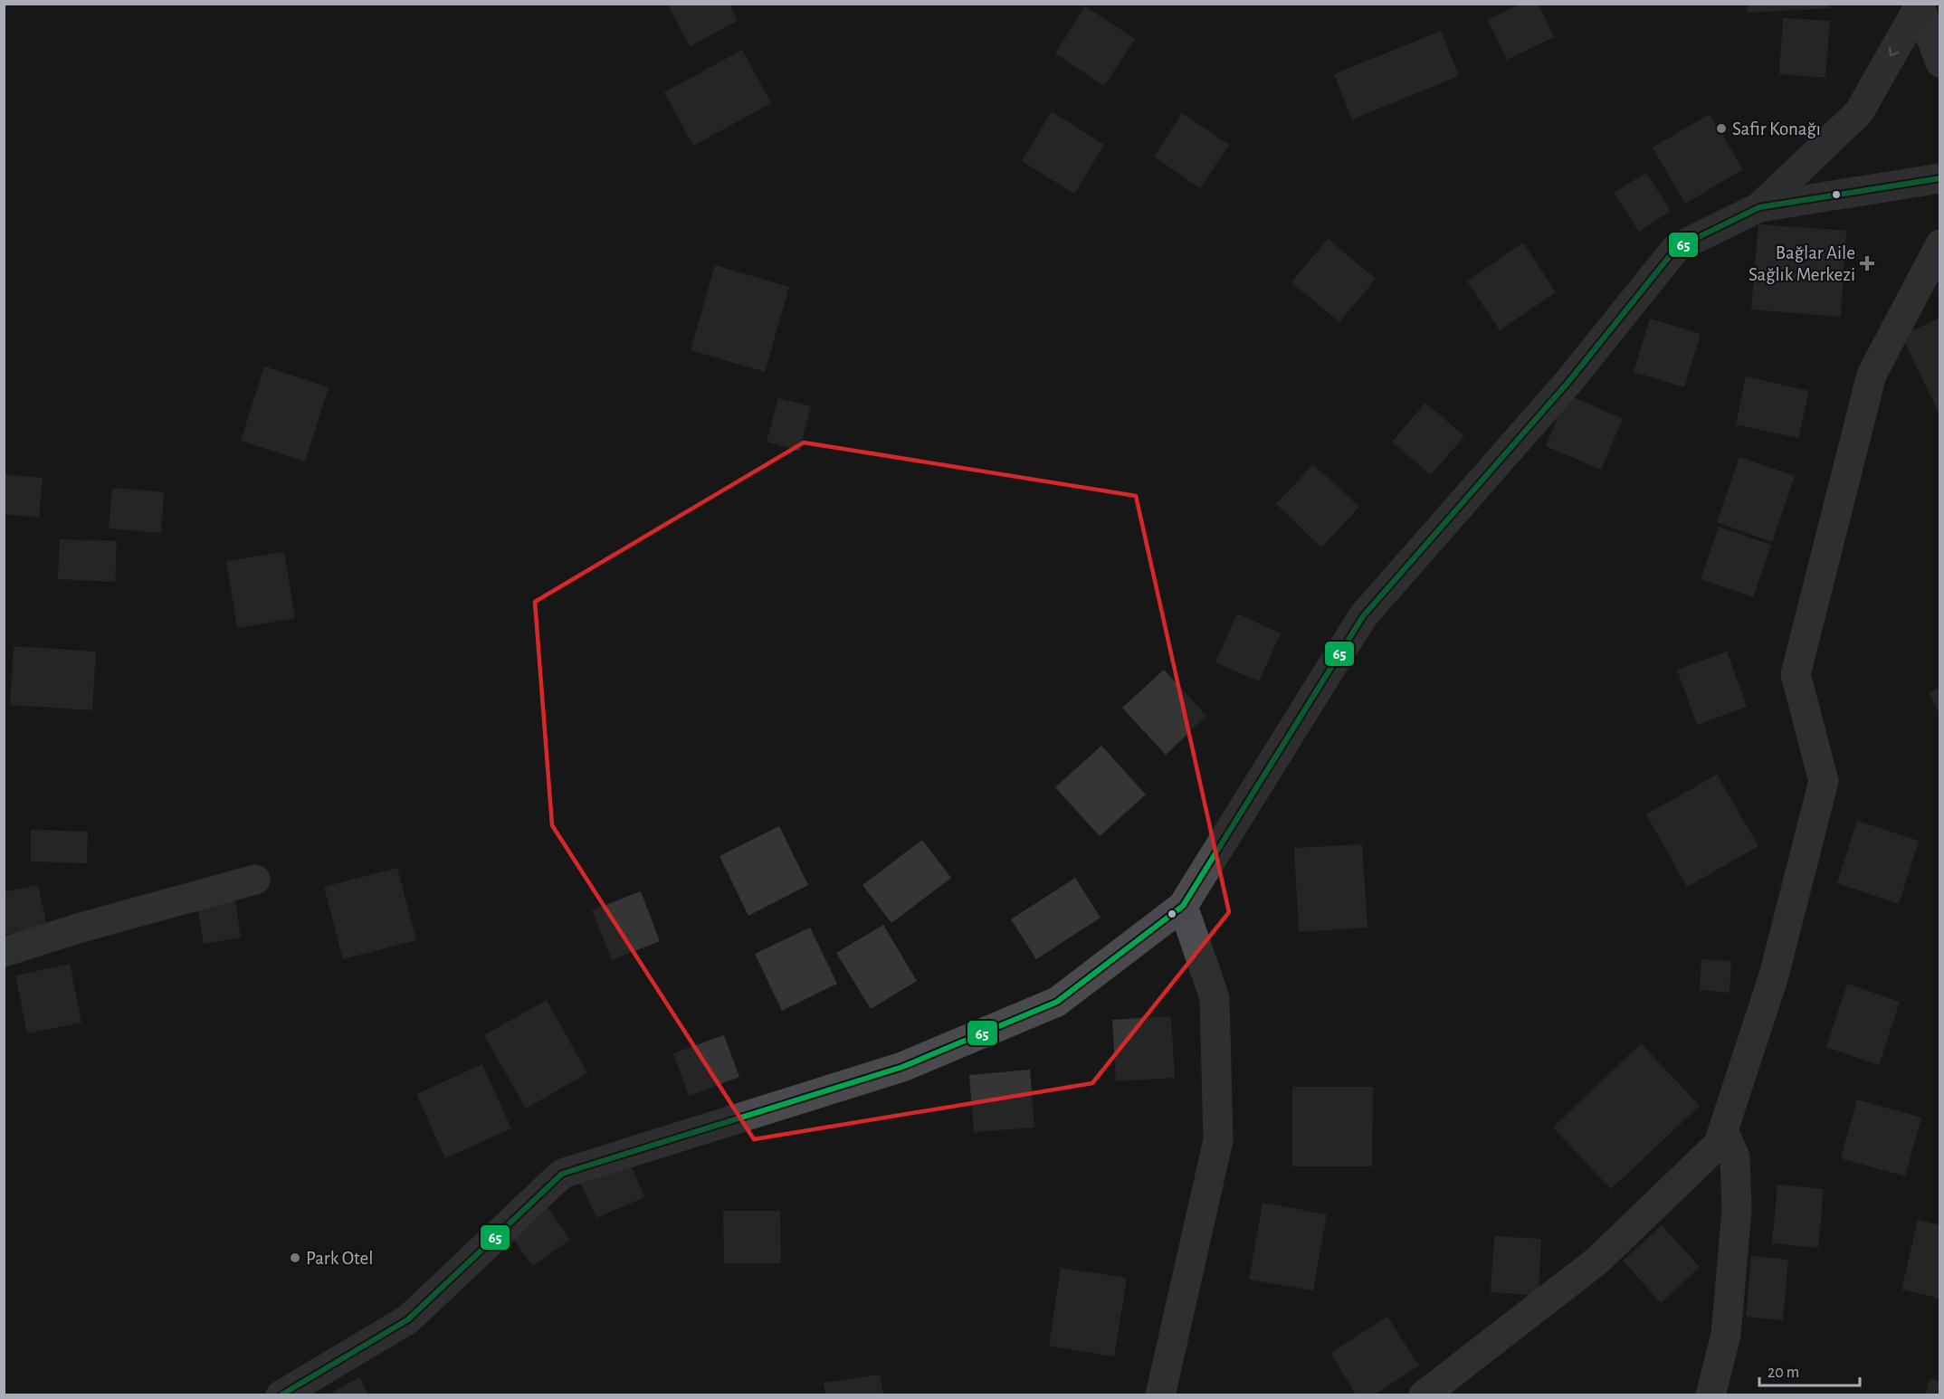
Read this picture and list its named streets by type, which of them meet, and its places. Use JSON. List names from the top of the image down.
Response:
{
  "places": {
    "other": ["Safir Konağı", "Park Otel"],
    "health": ["Bağlar Aile Sağlık Merkezi"]
  },
  "lines": ["transit line 65"],
  "scale_bar": "20 m"
}
